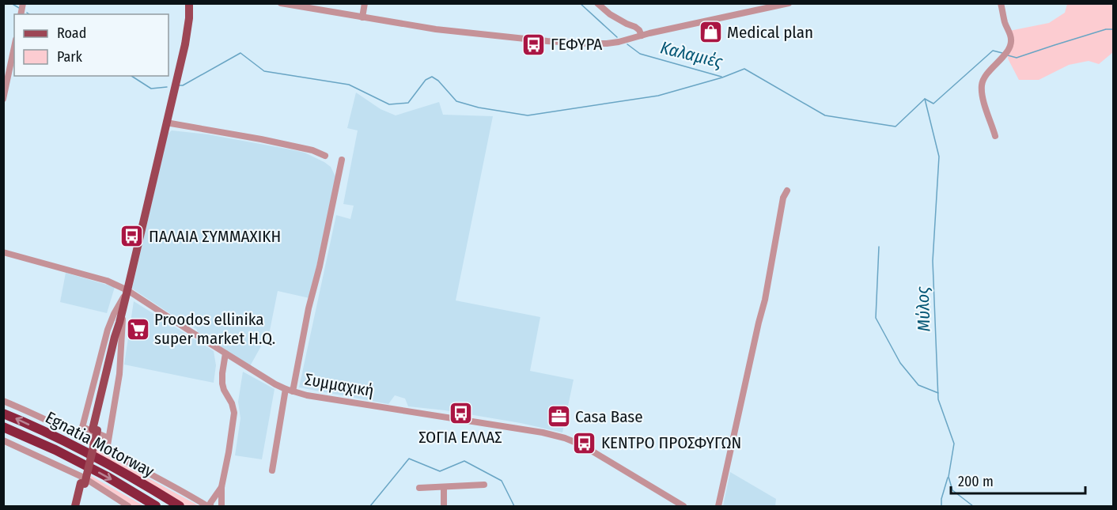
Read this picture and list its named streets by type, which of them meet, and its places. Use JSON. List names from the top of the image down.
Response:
{
  "streets": {
    "highway": ["Egnatia Motorway"],
    "street": ["Συμμαχική"]
  },
  "water": ["Καλαμιές", "Μύλος"],
  "places": {
    "shop": ["Medical plan"],
    "bus stop": [
      "ΓΕΦΥΡΑ",
      "ΠΑΛΑΙΑ ΣΥΜΜΑΧΙΚΗ",
      "ΣΟΓΙΑ ΕΛΛΑΣ",
      "ΚΕΝΤΡΟ ΠΡΟΣΦΥΓΩΝ"
    ],
    "supermarket": ["Proodos ellinika super market H.Q."],
    "office": ["Casa Base"]
  },
  "legend": ["Road", "Park"],
  "scale_bar": "200 m"
}
